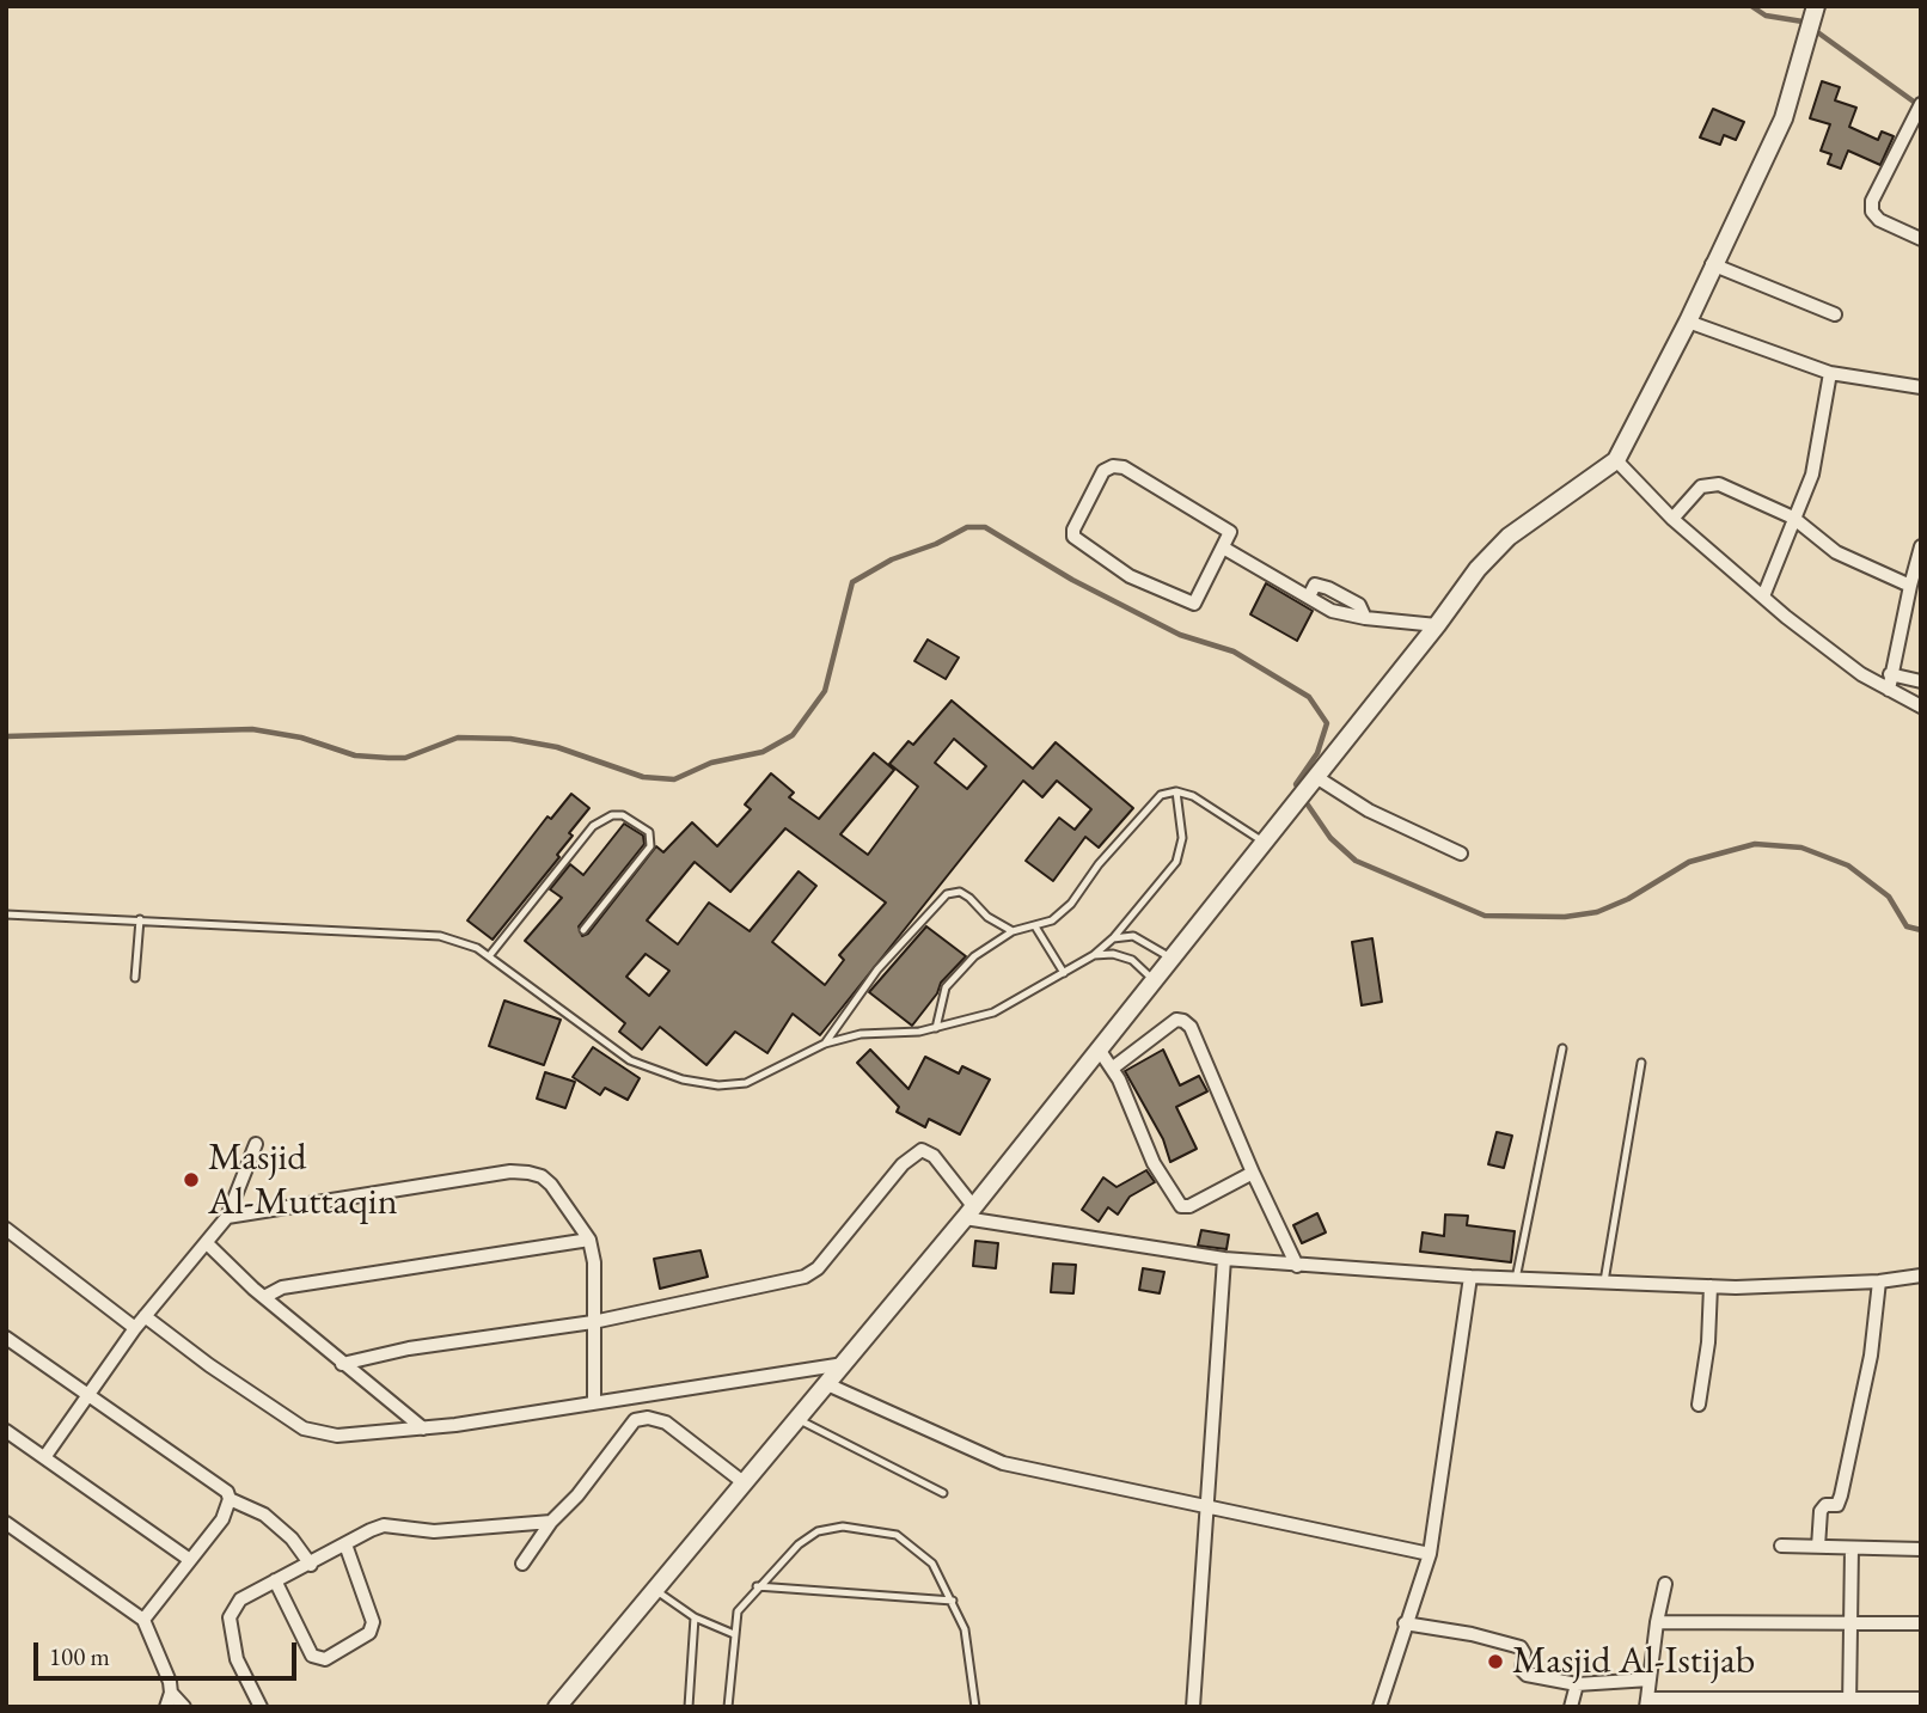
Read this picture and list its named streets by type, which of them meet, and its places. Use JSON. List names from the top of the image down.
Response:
{
  "places": ["Masjid Al-Muttaqin", "Masjid Al-Istijab"],
  "scale_bar": "100 m"
}
